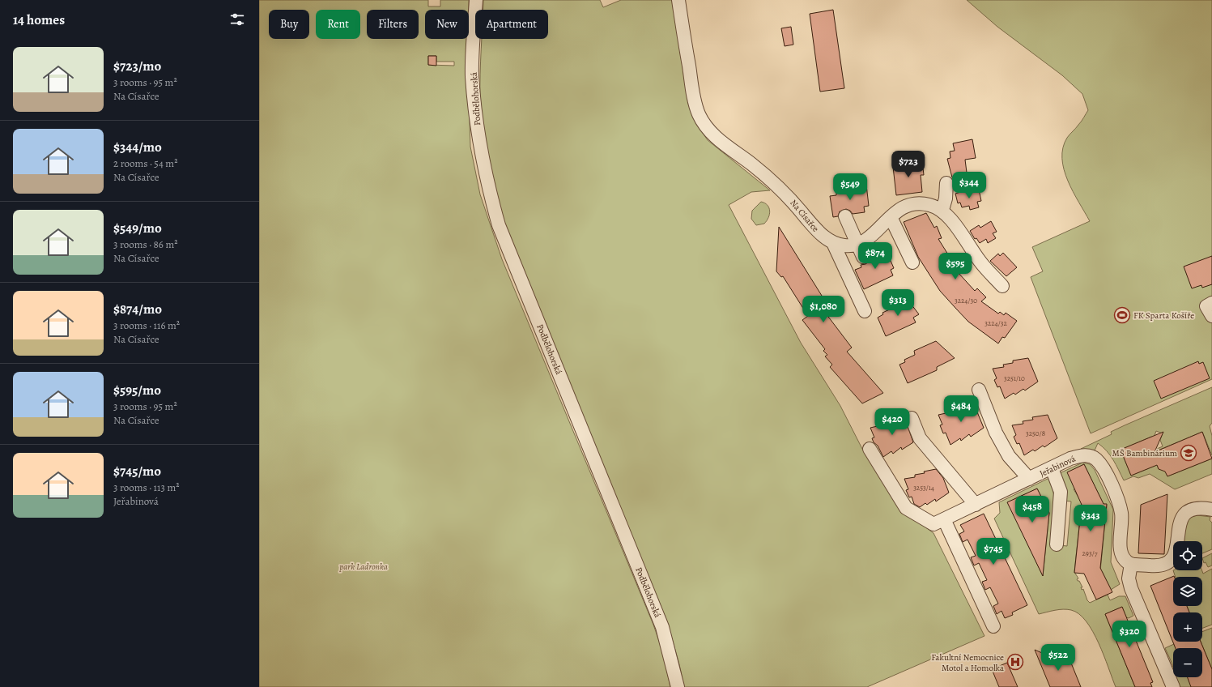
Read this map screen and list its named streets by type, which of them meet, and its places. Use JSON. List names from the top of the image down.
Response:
{
  "streets": {
    "street": ["Podbělohorská", "Na Císařce", "Jeřabinová"]
  },
  "parks": ["park Ladronka"],
  "places": {
    "sports": ["FK Sparta Košíře"],
    "school or university": ["MŠ Bambinárium"],
    "hospital": ["Fakultní Nemocnice Motol a Homolka"]
  },
  "house_numbers": [
    "3224/30",
    "3224/32",
    "3251/10",
    "3250/8",
    "3253/14",
    "293/7"
  ],
  "page": {
    "heading": "14 homes",
    "chip": [
      "Buy",
      "Rent",
      "Filters",
      "New",
      "Apartment"
    ],
    "list": [
      {
        "name": "$723/mo",
        "note": "3 rooms · 95 m² · Na Císařce"
      },
      {
        "name": "$344/mo",
        "note": "2 rooms · 54 m² · Na Císařce"
      },
      {
        "name": "$549/mo",
        "note": "3 rooms · 86 m² · Na Císařce"
      },
      {
        "name": "$874/mo",
        "note": "3 rooms · 116 m² · Na Císařce"
      },
      {
        "name": "$595/mo",
        "note": "3 rooms · 95 m² · Na Císařce"
      },
      {
        "name": "$745/mo",
        "note": "3 rooms · 113 m² · Jeřabinová"
      }
    ],
    "price": [
      "$723",
      "$344",
      "$549",
      "$874",
      "$595",
      "$313",
      "$1,080",
      "$484",
      "$420",
      "$458",
      "$343",
      "$745",
      "$320",
      "$522"
    ],
    "map_buttons": ["+", "−"]
  }
}
